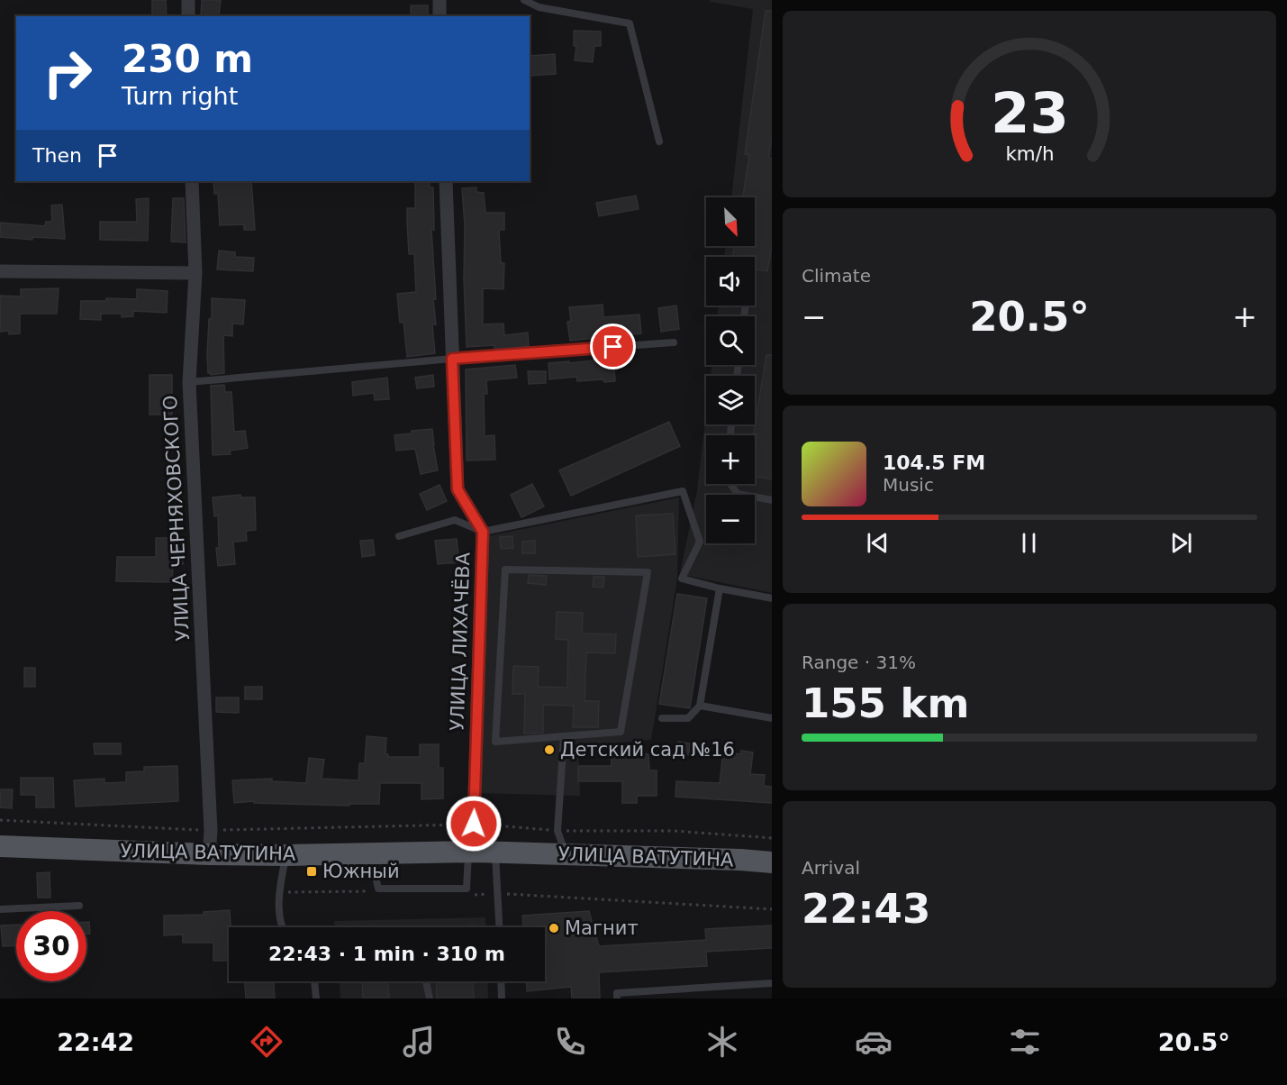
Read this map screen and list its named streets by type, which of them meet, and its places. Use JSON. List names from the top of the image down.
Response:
{
  "streets": {
    "main road": ["УЛИЦА ВАТУТИНА"],
    "street": ["УЛИЦА ЧЕРНЯХОВСКОГО", "УЛИЦА ЛИХАЧЁВА"]
  },
  "crossings": [
    ["УЛИЦА ЧЕРНЯХОВСКОГО", "УЛИЦА ВАТУТИНА"],
    ["УЛИЦА ЛИХАЧЁВА", "УЛИЦА ВАТУТИНА"]
  ],
  "places": {
    "other": ["Детский сад №16", "Магнит"],
    "transit": ["Южный"]
  },
  "north": "bottom right",
  "page": {
    "turn": ["230 m", "Turn right"],
    "then": "Then",
    "map_buttons": ["+", "−"],
    "tile": [
      "Climate",
      ["Range · 31%", "155 km"],
      ["Arrival", "22:43"]
    ],
    "heat": ["−", "20.5°", "+"],
    "song": ["104.5 FM", "Music"],
    "limit": "30",
    "trip": "22:43 · 1 min · 310 m",
    "tabs": ["22:42", "20.5°"],
    "gauge": ["23", "km/h"]
  }
}
